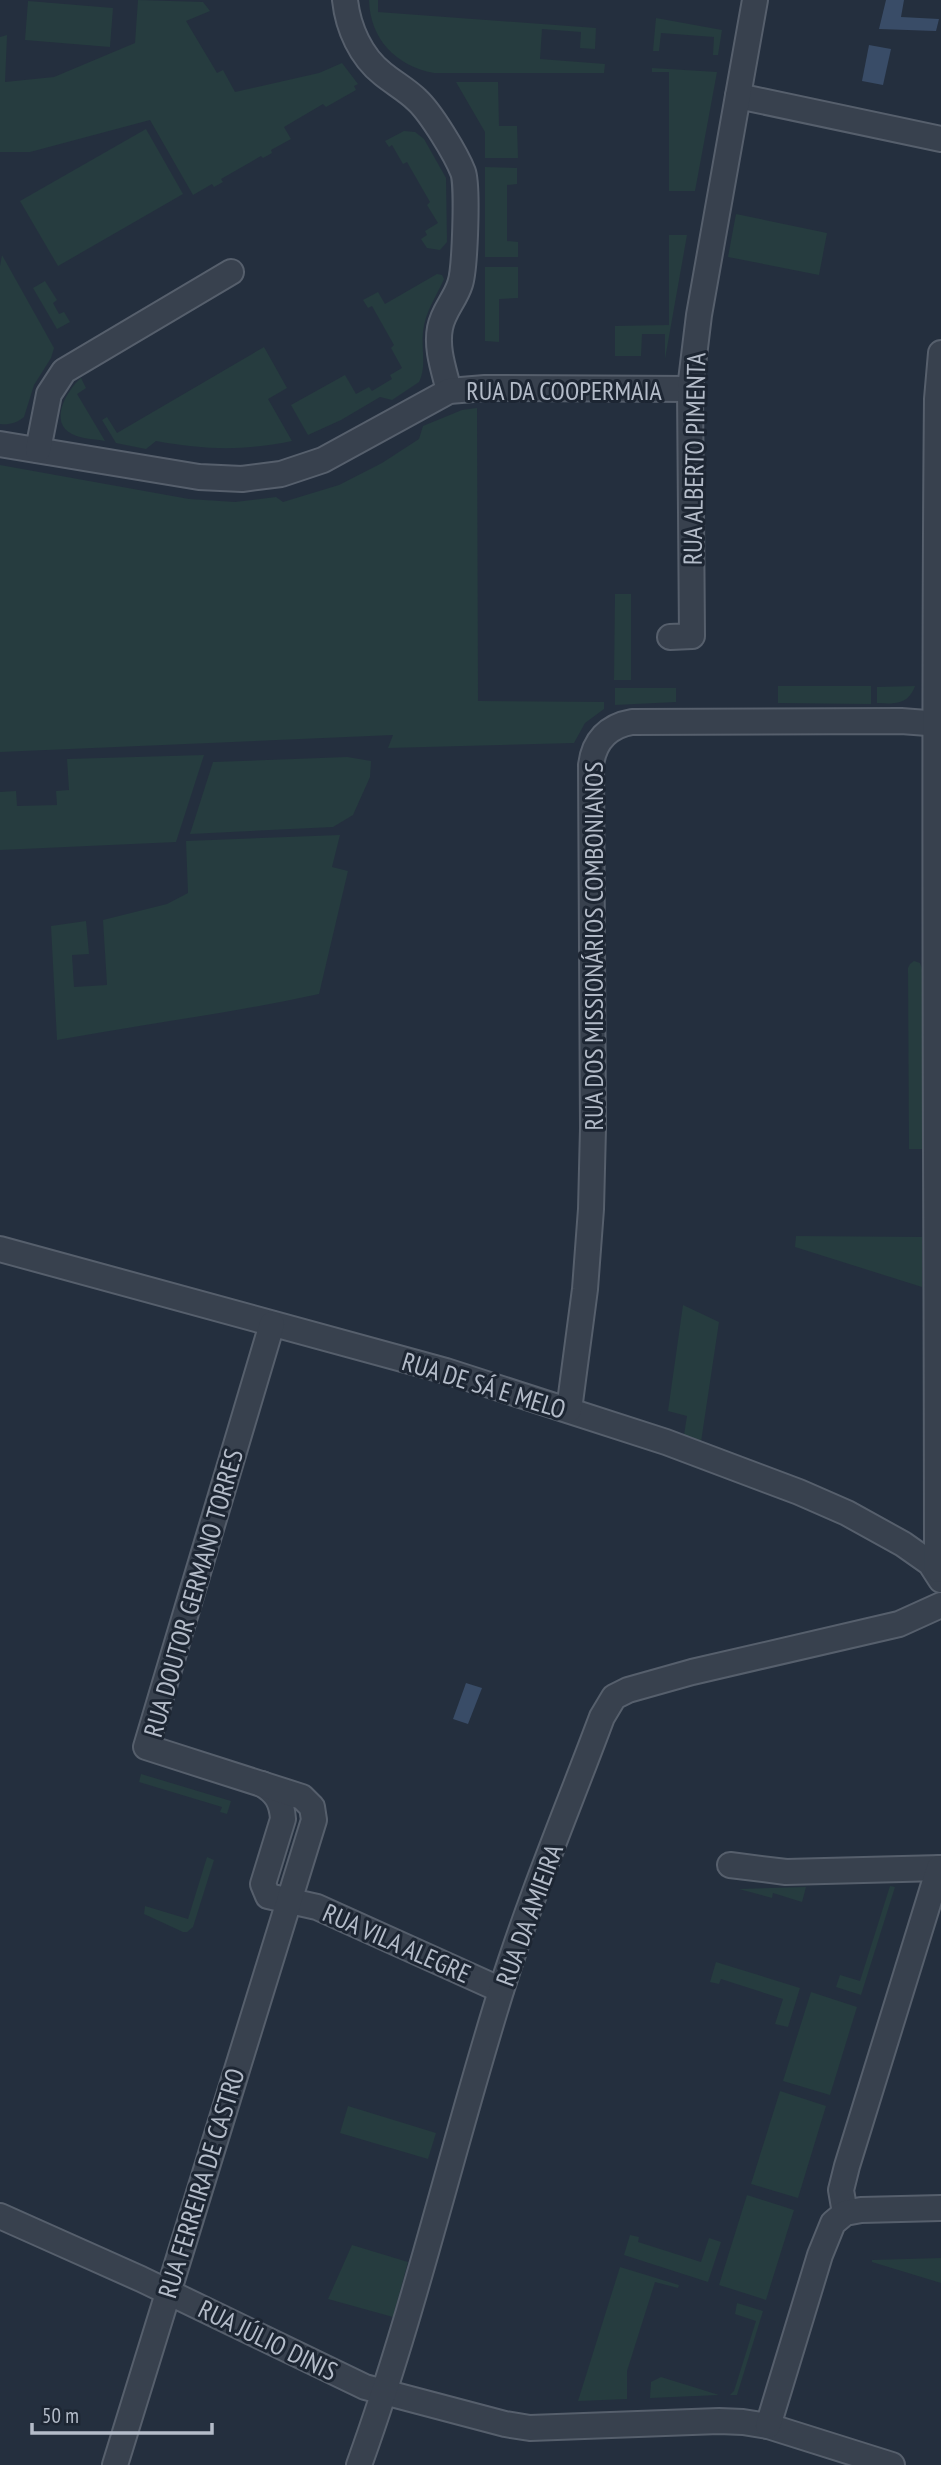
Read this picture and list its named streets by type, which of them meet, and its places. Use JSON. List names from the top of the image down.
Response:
{
  "streets": {
    "street": [
      "RUA DA COOPERMAIA",
      "RUA ALBERTO PIMENTA",
      "RUA DOS MISSIONÁRIOS COMBONIANOS",
      "RUA DE SÁ E MELO",
      "RUA DOUTOR GERMANO TORRES",
      "RUA DA AMIEIRA",
      "RUA VILA ALEGRE",
      "RUA FERREIRA DE CASTRO",
      "RUA JÚLIO DINIS"
    ]
  },
  "crossings": [
    ["RUA DA COOPERMAIA", "RUA ALBERTO PIMENTA"],
    ["RUA DOS MISSIONÁRIOS COMBONIANOS", "RUA DE SÁ E MELO"],
    ["RUA DE SÁ E MELO", "RUA DOUTOR GERMANO TORRES"],
    ["RUA DOUTOR GERMANO TORRES", "RUA FERREIRA DE CASTRO"],
    ["RUA DA AMIEIRA", "RUA VILA ALEGRE"],
    ["RUA DA AMIEIRA", "RUA JÚLIO DINIS"],
    ["RUA VILA ALEGRE", "RUA FERREIRA DE CASTRO"],
    ["RUA FERREIRA DE CASTRO", "RUA JÚLIO DINIS"]
  ],
  "scale_bar": "50 m"
}
